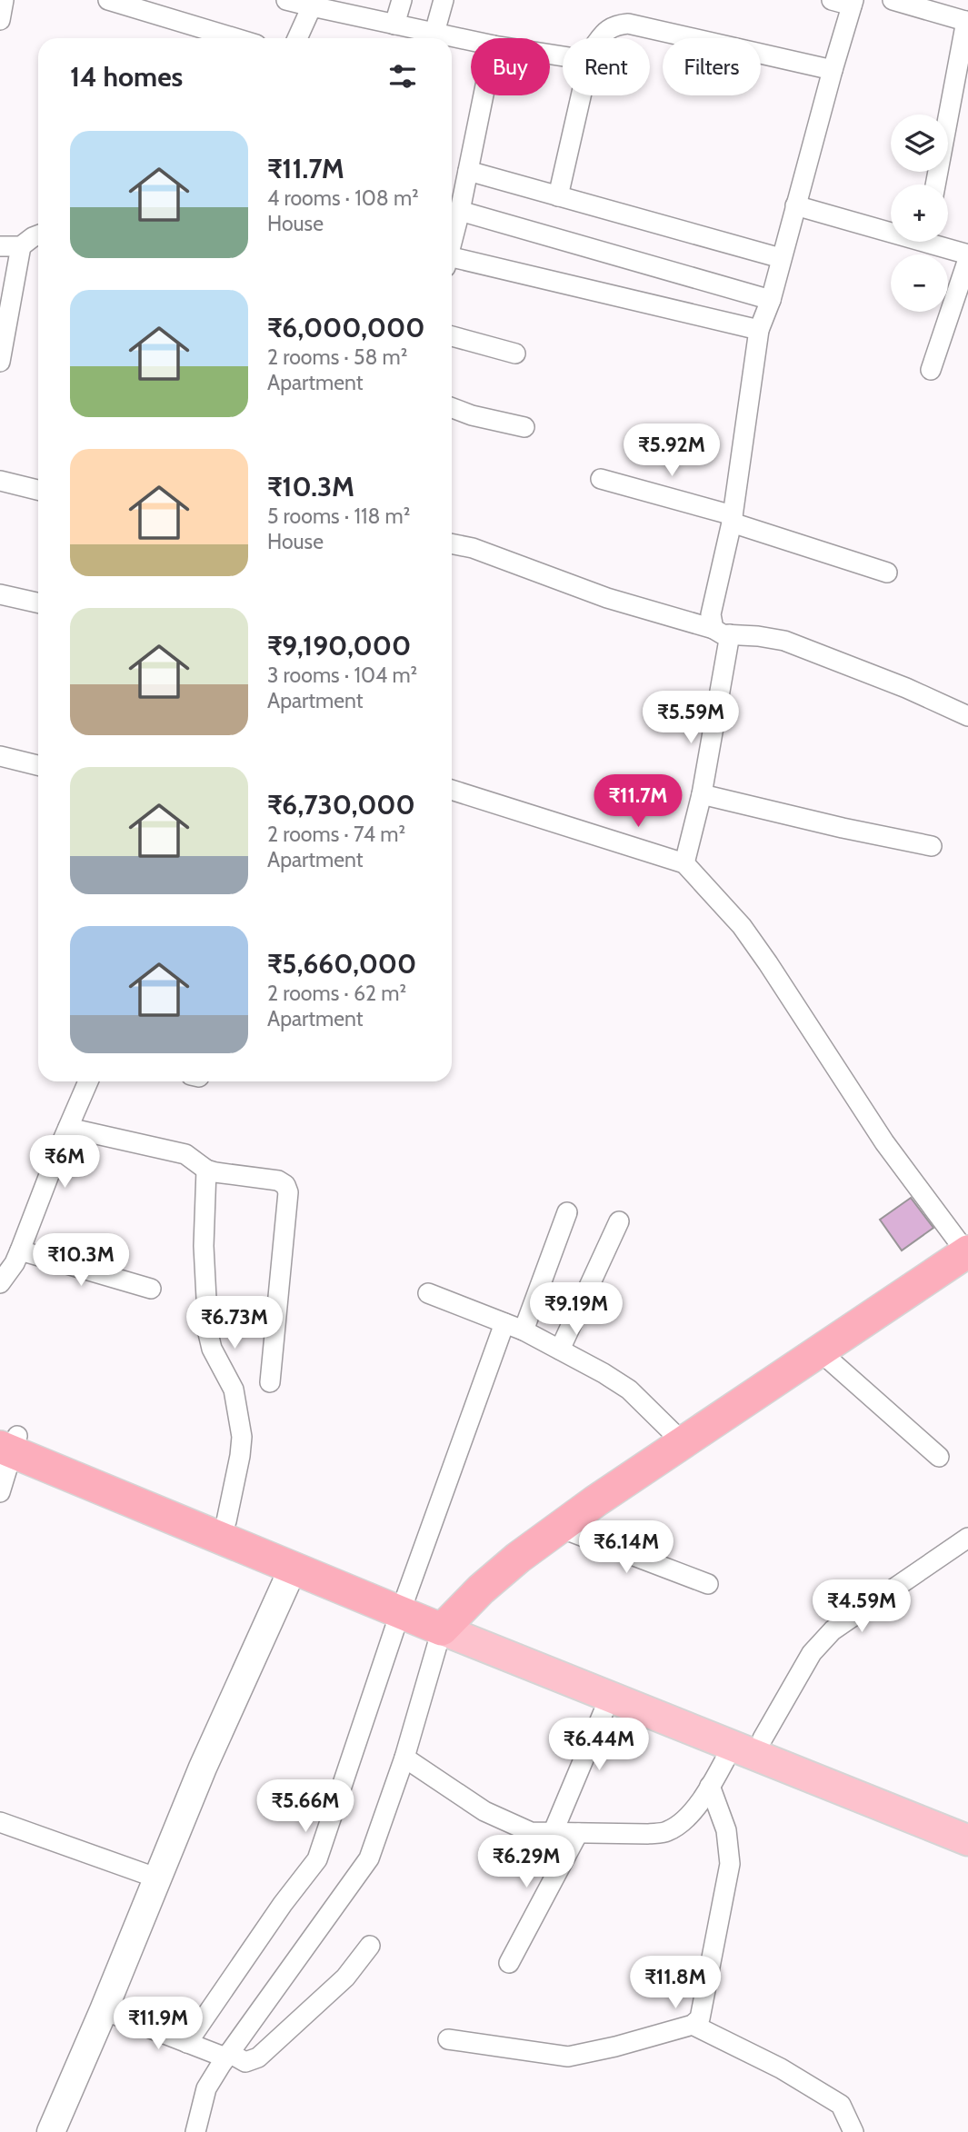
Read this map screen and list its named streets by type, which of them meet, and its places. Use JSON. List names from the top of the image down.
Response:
{
  "page": {
    "chip": ["Buy", "Rent", "Filters"],
    "heading": "14 homes",
    "map_buttons": ["+", "−"],
    "list": [
      {
        "name": "₹11.7M",
        "note": "4 rooms · 108 m² · House"
      },
      {
        "name": "₹6,000,000",
        "note": "2 rooms · 58 m² · Apartment"
      },
      {
        "name": "₹10.3M",
        "note": "5 rooms · 118 m² · House"
      },
      {
        "name": "₹9,190,000",
        "note": "3 rooms · 104 m² · Apartment"
      },
      {
        "name": "₹6,730,000",
        "note": "2 rooms · 74 m² · Apartment"
      },
      {
        "name": "₹5,660,000",
        "note": "2 rooms · 62 m² · Apartment"
      }
    ],
    "price": [
      "₹5.92M",
      "₹5.59M",
      "₹11.7M",
      "₹6M",
      "₹10.3M",
      "₹9.19M",
      "₹6.73M",
      "₹6.14M",
      "₹4.59M",
      "₹6.44M",
      "₹5.66M",
      "₹6.29M",
      "₹11.8M",
      "₹11.9M"
    ]
  }
}
